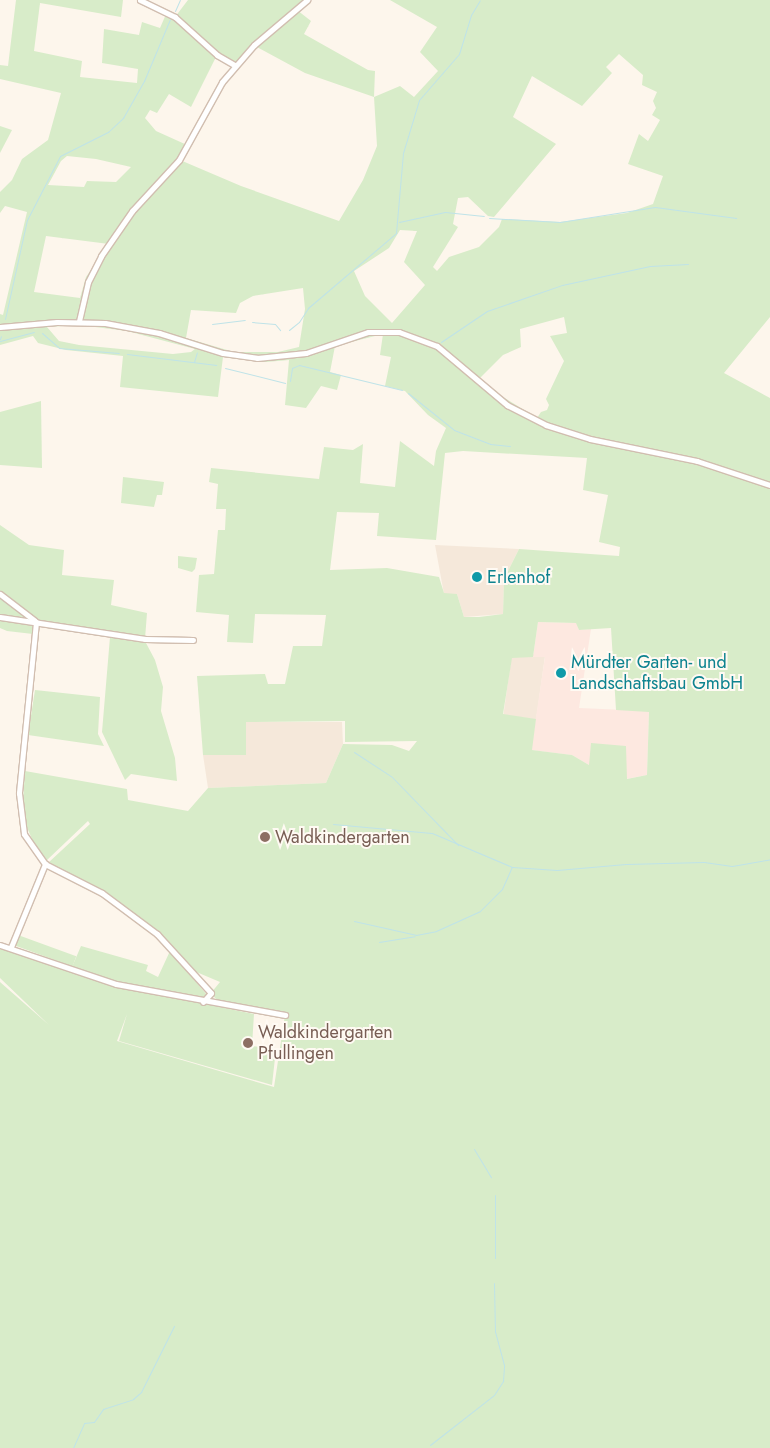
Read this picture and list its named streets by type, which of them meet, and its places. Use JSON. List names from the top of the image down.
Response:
{
  "places": [
    "Erlenhof",
    "Mürdter Garten- und Landschaftsbau GmbH",
    "Waldkindergarten",
    "Waldkindergarten Pfullingen"
  ]
}
